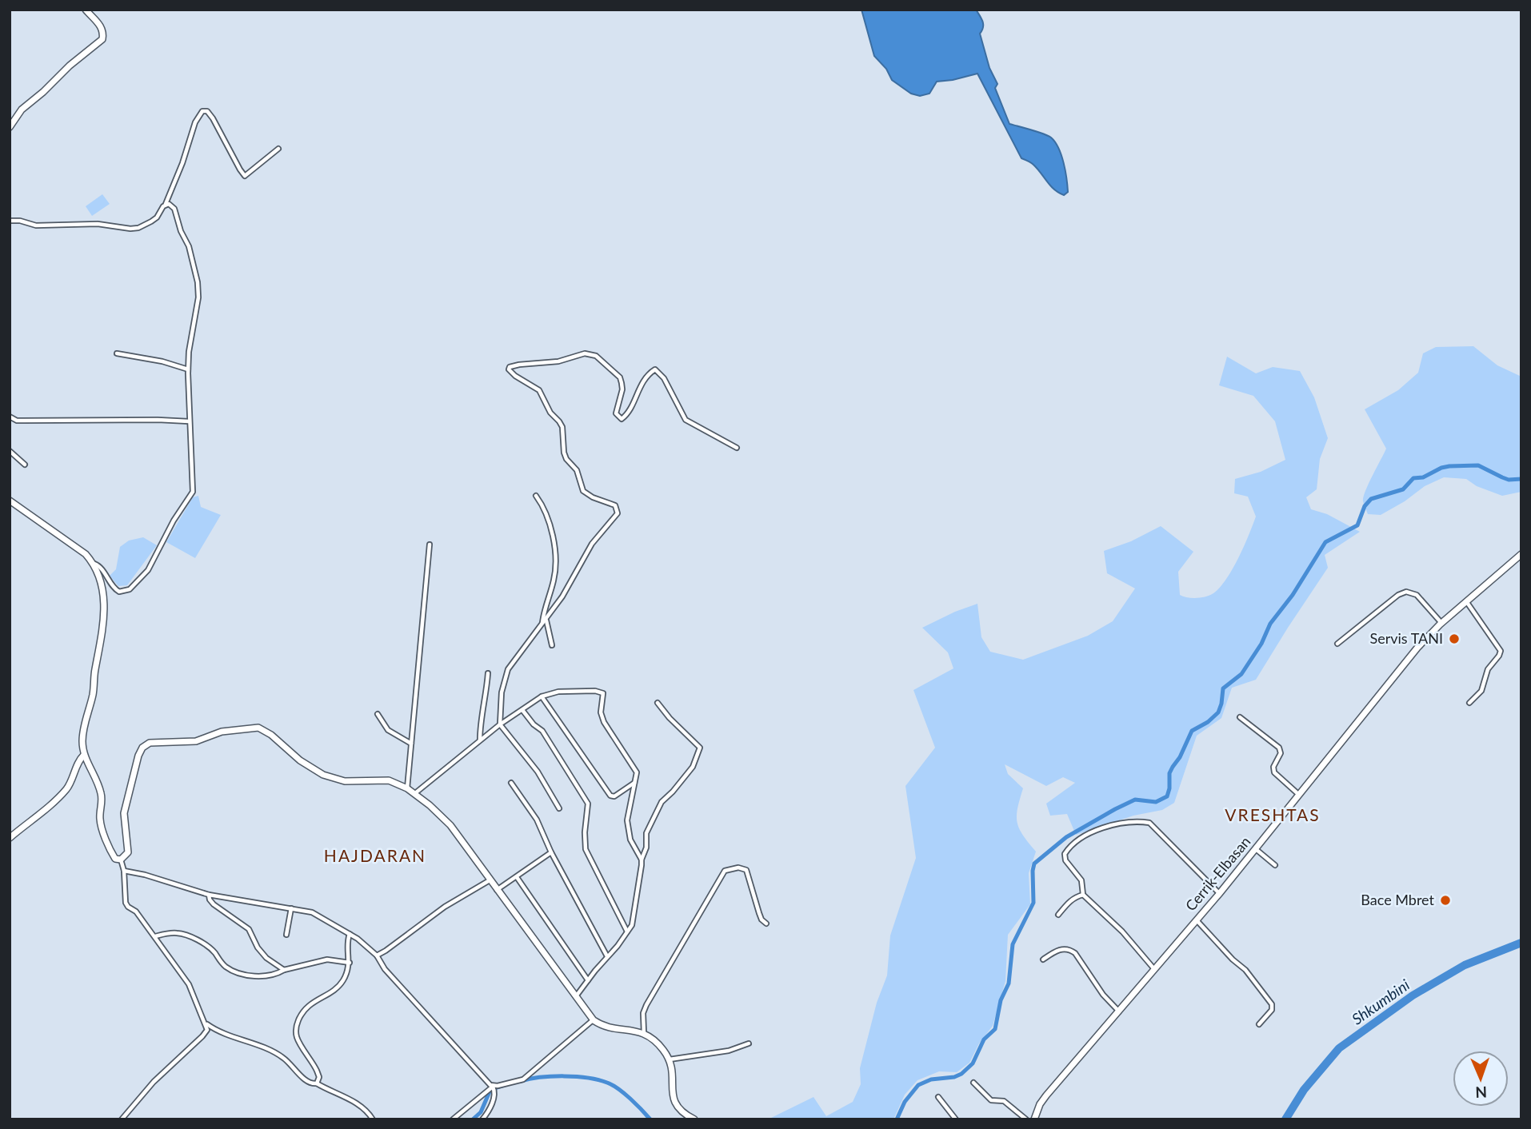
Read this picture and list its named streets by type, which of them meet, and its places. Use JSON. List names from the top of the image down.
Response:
{
  "streets": {
    "main road": ["Cerrik-Elbasan"]
  },
  "districts": ["VRESHTAS", "HAJDARAN"],
  "water": ["Shkumbini"],
  "places": ["Servis TANI", "Bace Mbret"],
  "north": "bottom"
}
